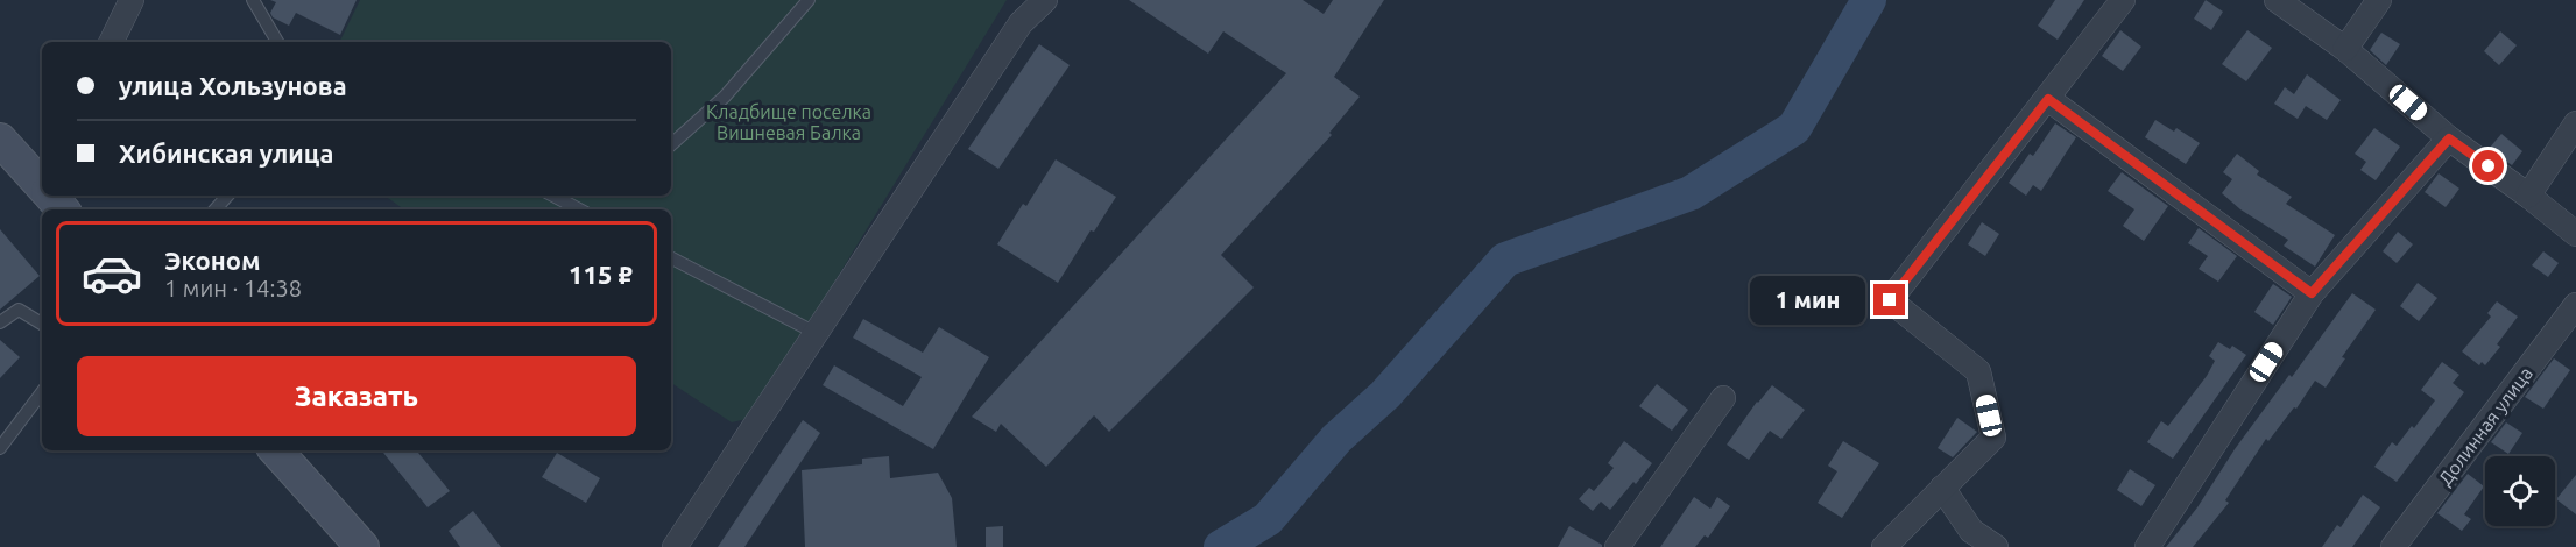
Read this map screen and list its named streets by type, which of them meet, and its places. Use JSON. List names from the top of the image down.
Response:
{
  "streets": {
    "street": ["Долинная улица"]
  },
  "parks": ["Кладбище поселка Вишневая Балка"],
  "page": {
    "banner": ["улица Хользунова", "Хибинская улица"],
    "list": [
      {
        "name": "Эконом",
        "note": "1 мин · 14:38",
        "value": "115 ₽"
      }
    ],
    "bubble": "1 мин",
    "buttons": "Заказать"
  }
}
